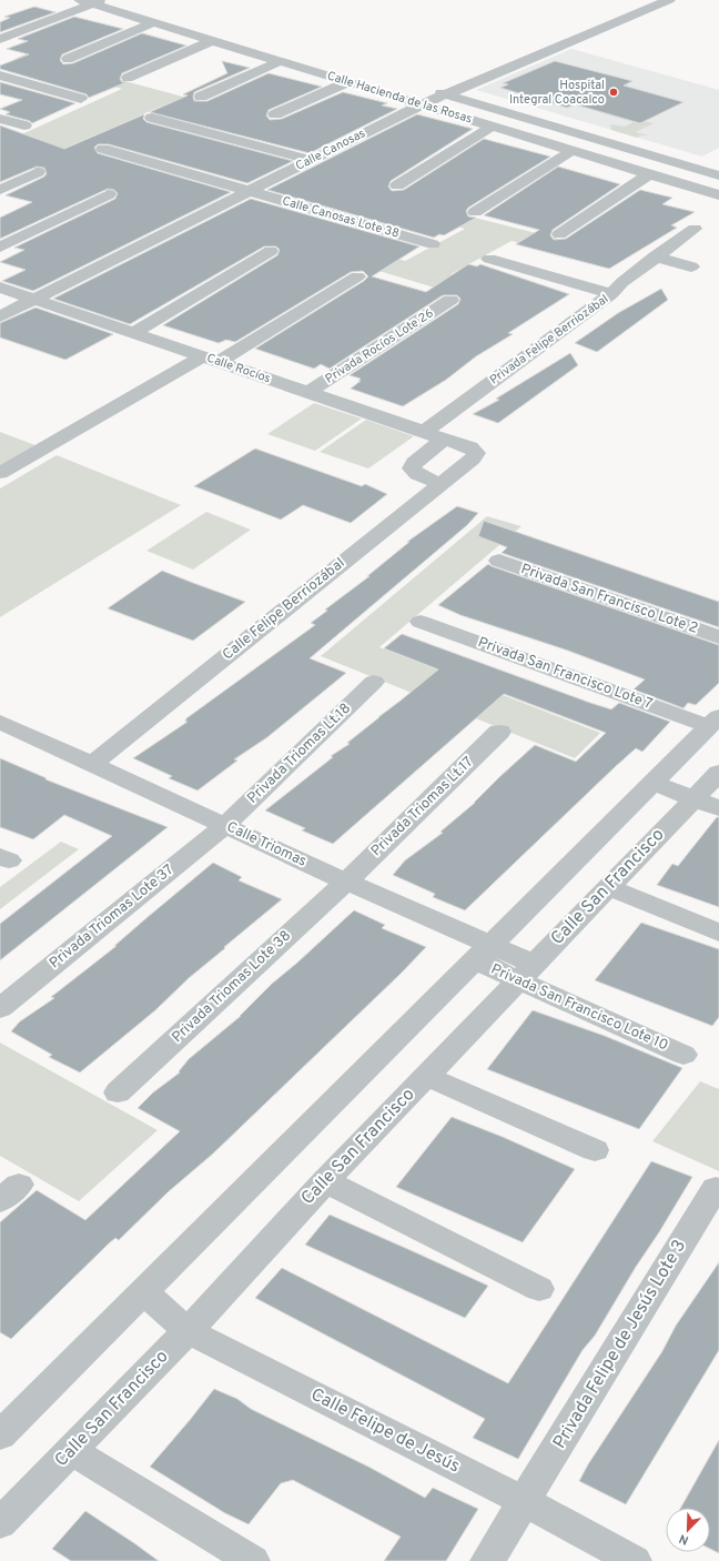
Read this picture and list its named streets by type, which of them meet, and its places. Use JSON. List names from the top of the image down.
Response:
{
  "streets": {
    "street": [
      "Calle Hacienda de las Rosas",
      "Calle Canosas",
      "Calle Canosas Lote 38",
      "Privada Felipe Berriozábal",
      "Privada Rocíos Lote 26",
      "Calle Rocíos",
      "Privada San Francisco Lote 2",
      "Calle Felipe Berriozábal",
      "Privada San Francisco Lote 7",
      "Privada Triomas Lt.18",
      "Privada Triomas Lt.17",
      "Calle Triomas",
      "Calle San Francisco",
      "Privada Triomas Lote 37",
      "Privada Triomas Lote 38",
      "Privada San Francisco Lote 10",
      "Privada Felipe de Jesús Lote 3",
      "Calle Felipe de Jesús"
    ]
  },
  "crossings": [
    ["Calle Hacienda de las Rosas", "Calle Canosas"],
    ["Calle Canosas", "Calle Canosas Lote 38"],
    ["Calle Canosas", "Calle Rocíos"],
    ["Privada Felipe Berriozábal", "Calle Rocíos"],
    ["Privada Rocíos Lote 26", "Calle Rocíos"],
    ["Calle Rocíos", "Calle Felipe Berriozábal"],
    ["Calle Felipe Berriozábal", "Calle Triomas"],
    ["Privada Triomas Lt.18", "Calle Triomas"],
    ["Privada Triomas Lt.18", "Privada Triomas Lote 37"],
    ["Privada Triomas Lt.17", "Calle Triomas"],
    ["Privada Triomas Lt.17", "Privada Triomas Lote 38"],
    ["Calle Triomas", "Privada Triomas Lote 37"],
    ["Calle Triomas", "Privada Triomas Lote 38"],
    ["Calle Triomas", "Privada San Francisco Lote 10"],
    ["Calle San Francisco", "Privada San Francisco Lote 10"],
    ["Calle San Francisco", "Calle Felipe de Jesús"],
    ["Privada Felipe de Jesús Lote 3", "Calle Felipe de Jesús"]
  ],
  "places": ["Hospital Integral Coacalco"],
  "north": "bottom left"
}
